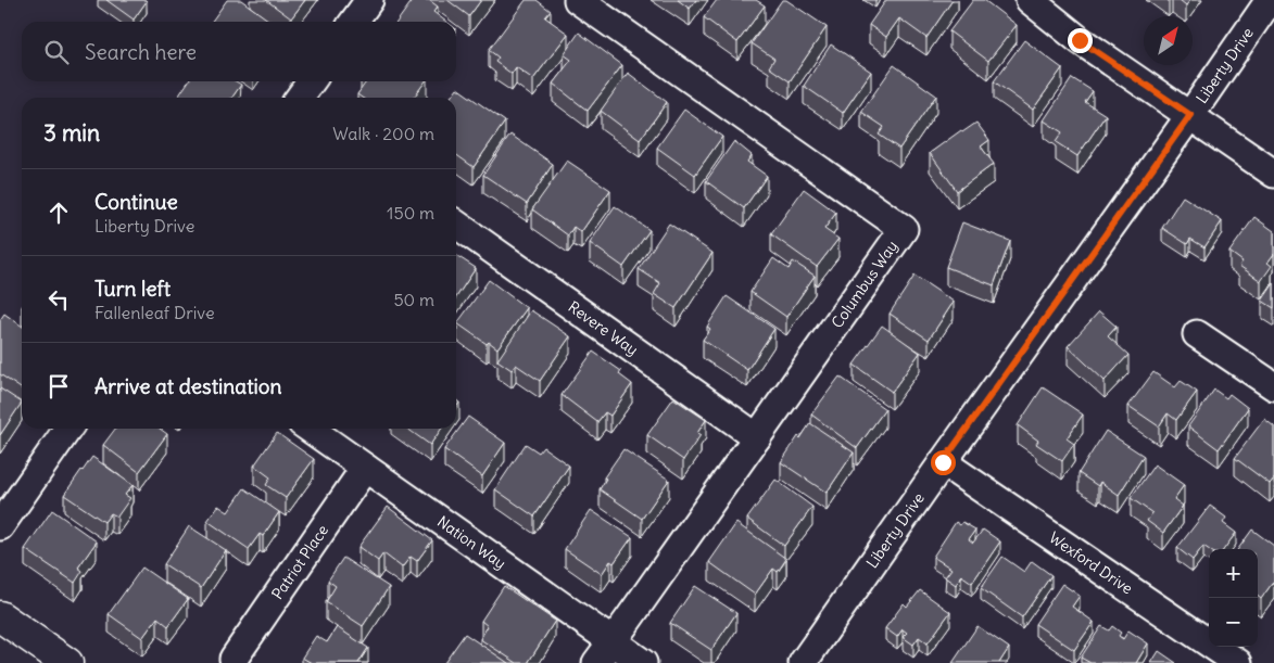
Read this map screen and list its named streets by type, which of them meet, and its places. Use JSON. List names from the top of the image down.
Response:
{
  "streets": {
    "street": [
      "Liberty Drive",
      "Columbus Way",
      "Revere Way",
      "Nation Way",
      "Patriot Place",
      "Wexford Drive"
    ]
  },
  "crossings": [
    ["Liberty Drive", "Wexford Drive"],
    ["Columbus Way", "Revere Way"],
    ["Columbus Way", "Nation Way"],
    ["Nation Way", "Patriot Place"]
  ],
  "north": "top right",
  "page": {
    "search": "Search here",
    "heading": ["3 min", "Walk · 200 m"],
    "list": [
      ["Continue", "Liberty Drive", "150 m"],
      ["Turn left", "Fallenleaf Drive", "50 m"],
      "Arrive at destination"
    ],
    "map_buttons": ["+", "−"]
  }
}
